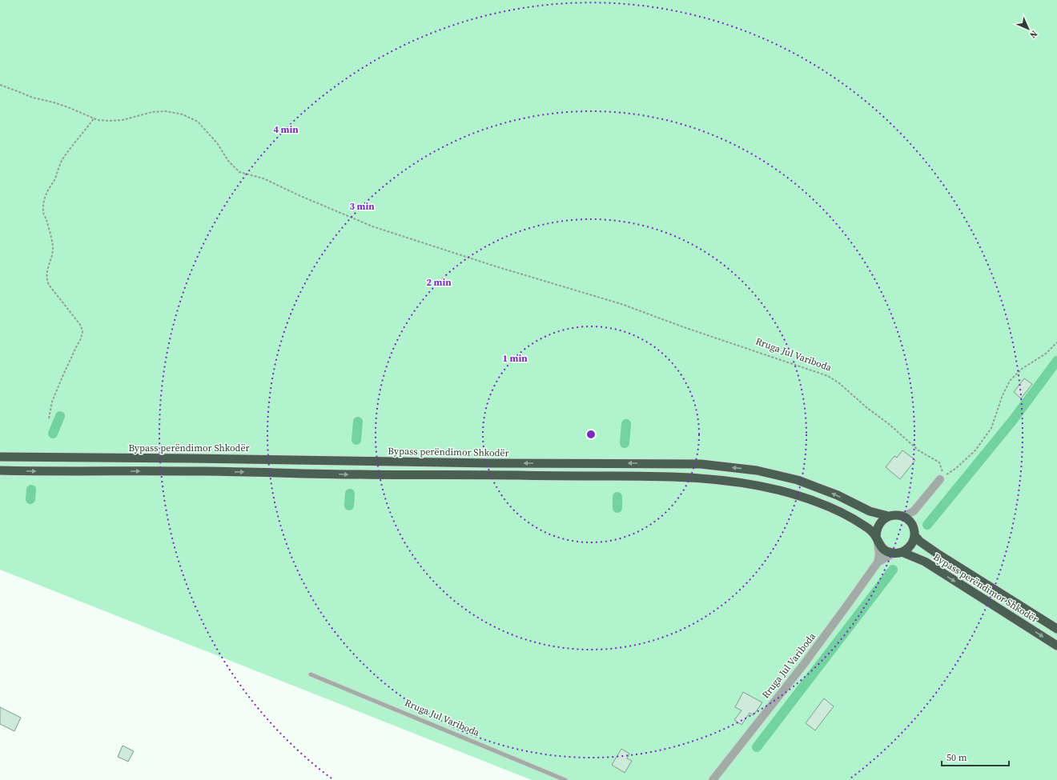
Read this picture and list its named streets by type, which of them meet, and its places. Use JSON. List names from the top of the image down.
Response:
{
  "streets": {
    "highway": ["Bypass perëndimor Shkodër"],
    "street": ["Rruga Jul Variboda"]
  },
  "crossings": [
    ["Rruga Jul Variboda", "Bypass perëndimor Shkodër"]
  ],
  "scale_bar": "50 m",
  "north": "bottom right",
  "rings": [
    "4 min",
    "3 min",
    "2 min",
    "1 min"
  ]
}
